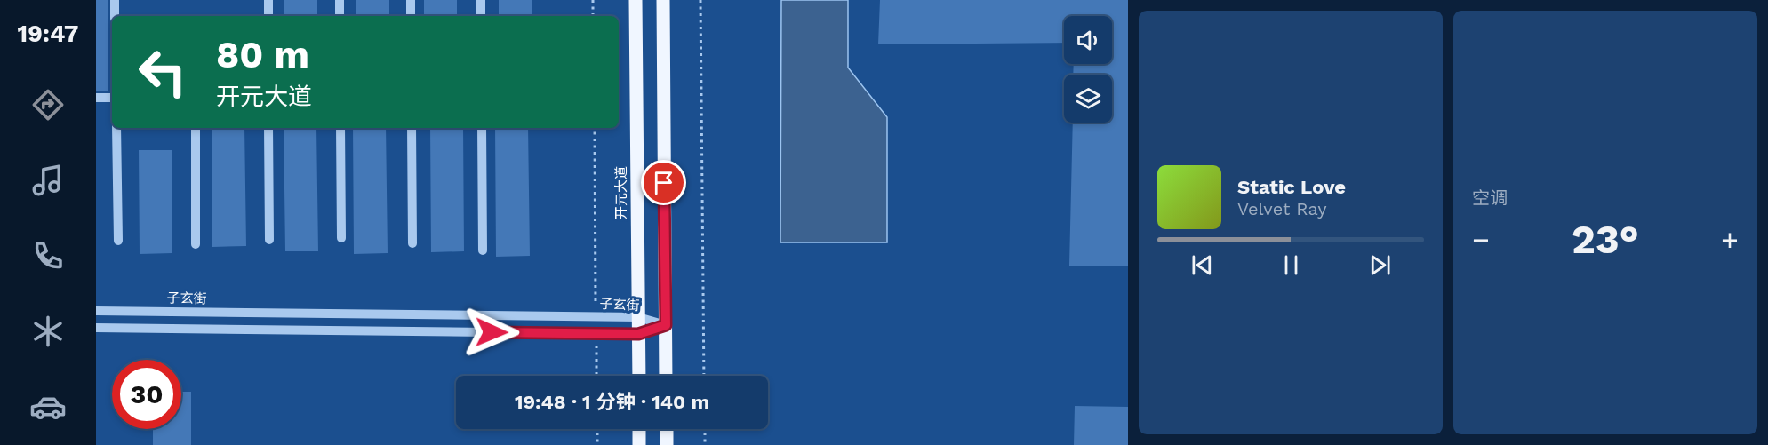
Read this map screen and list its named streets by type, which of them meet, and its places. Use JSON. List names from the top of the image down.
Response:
{
  "streets": {
    "main road": ["开元大道"],
    "street": ["子玄街"]
  },
  "crossings": [
    ["开元大道", "子玄街"]
  ],
  "page": {
    "tabs": "19:47",
    "tile": "空调",
    "turn": ["80 m", "开元大道"],
    "song": ["Static Love", "Velvet Ray"],
    "heat": ["−", "23°", "+"],
    "limit": "30",
    "trip": "19:48 · 1 分钟 · 140 m"
  }
}
